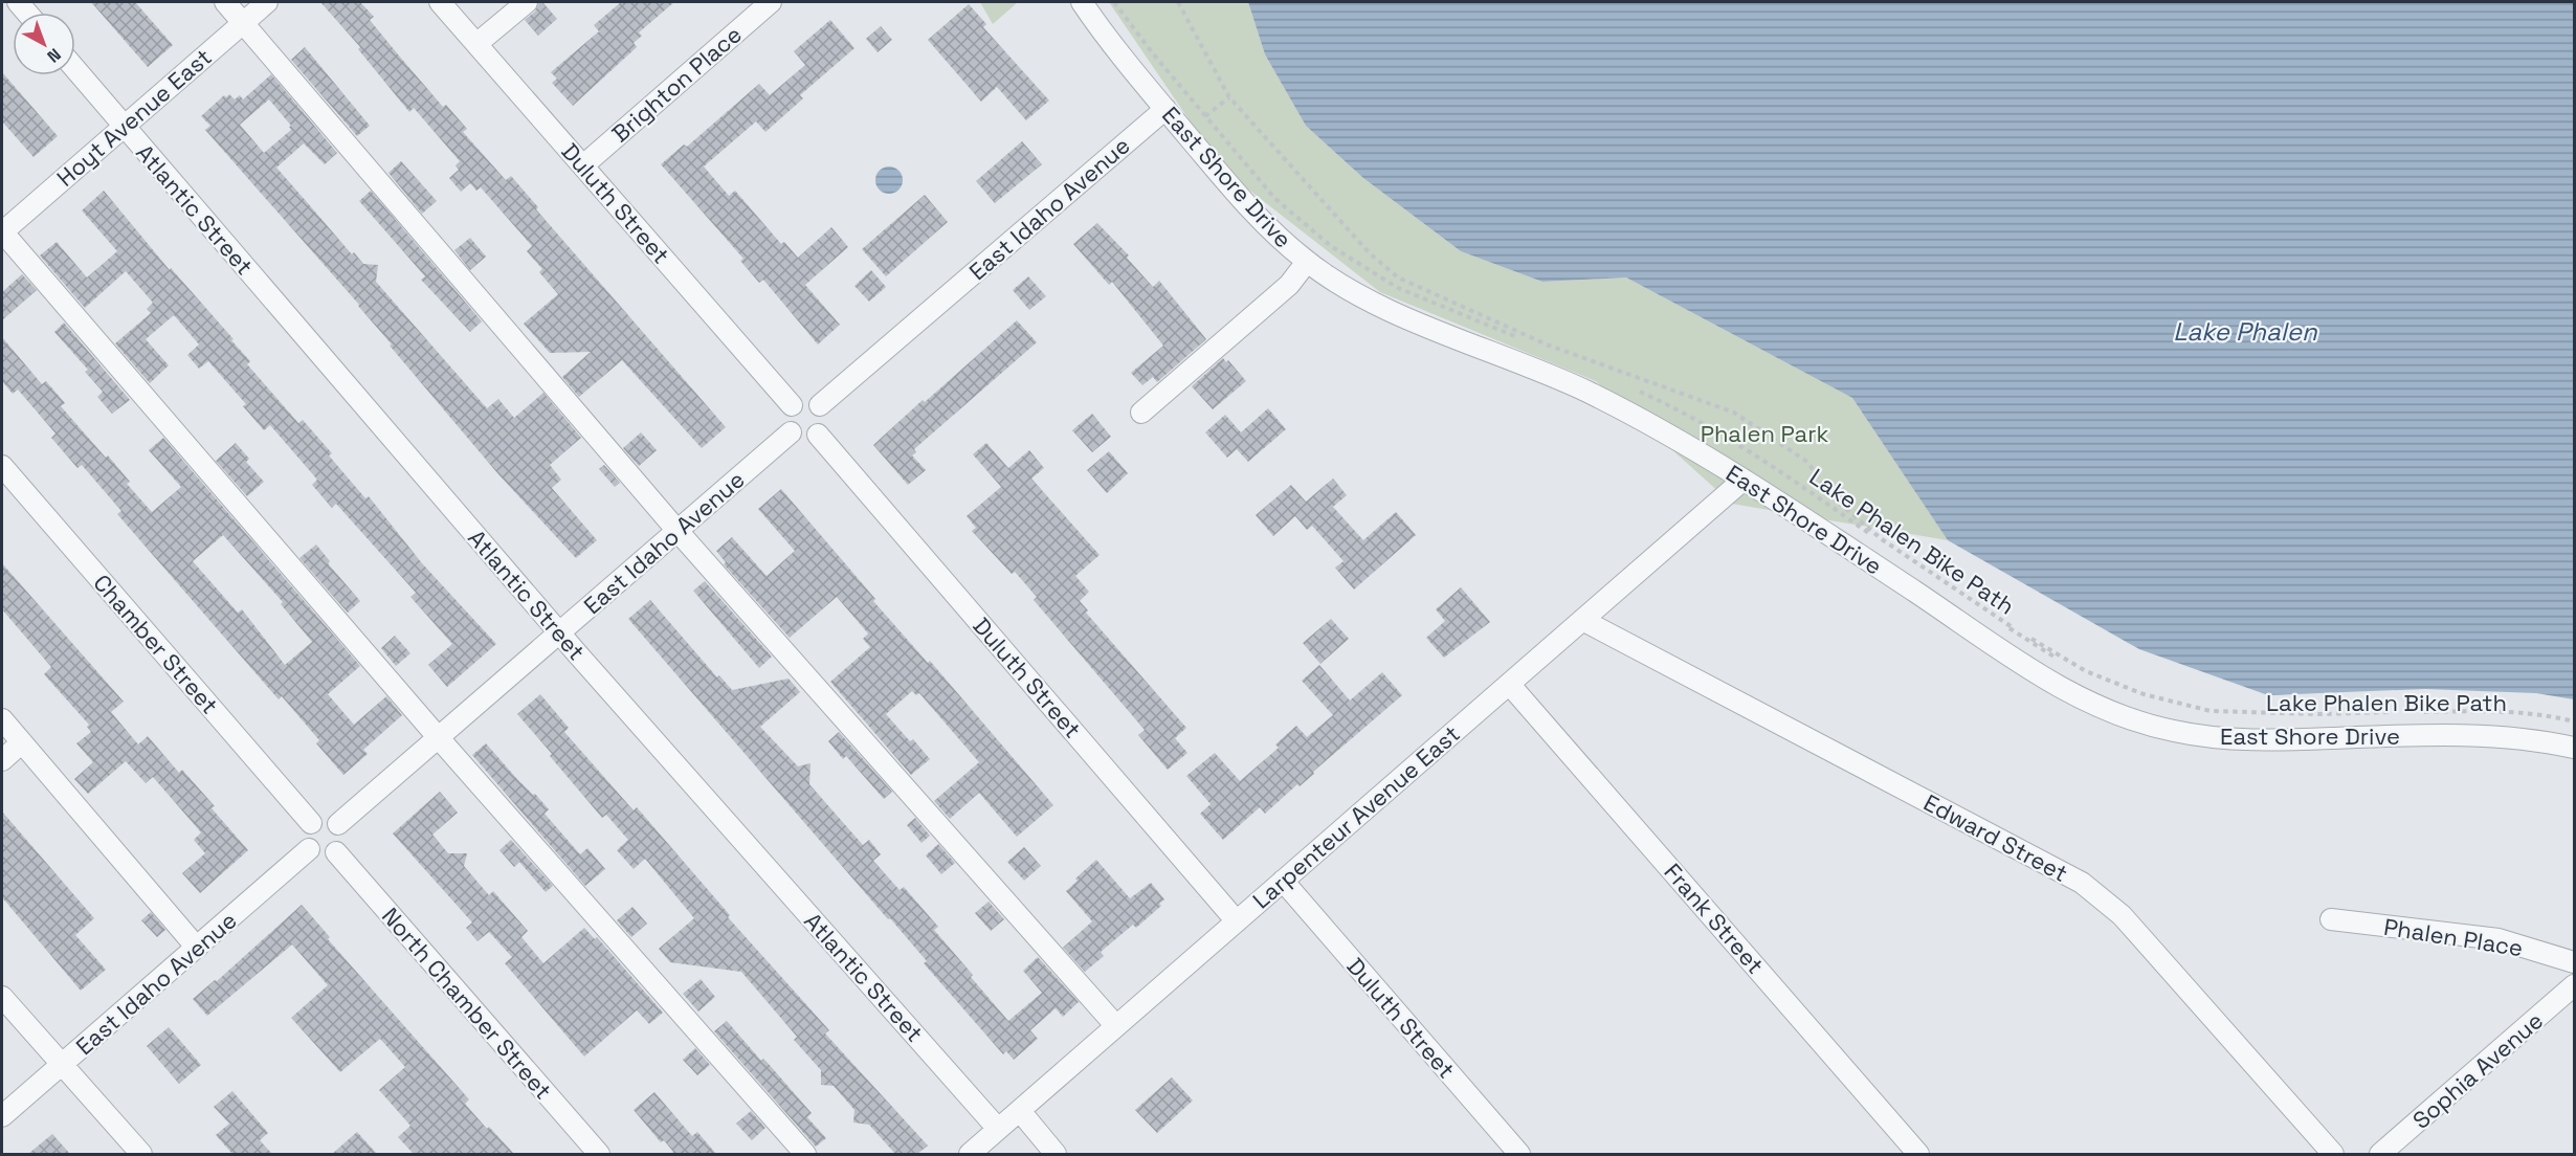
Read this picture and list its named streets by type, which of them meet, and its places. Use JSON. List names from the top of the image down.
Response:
{
  "streets": {
    "street": [
      "Brighton Place",
      "Hoyt Avenue East",
      "East Shore Drive",
      "Duluth Street",
      "East Idaho Avenue",
      "Atlantic Street",
      "Chamber Street",
      "Larpenteur Avenue East",
      "Edward Street",
      "Frank Street",
      "Phalen Place",
      "North Chamber Street",
      "Sophia Avenue"
    ],
    "path": ["Lake Phalen Bike Path"]
  },
  "crossings": [
    ["Brighton Place", "Duluth Street"],
    ["Hoyt Avenue East", "Atlantic Street"],
    ["East Shore Drive", "East Idaho Avenue"],
    ["East Shore Drive", "Larpenteur Avenue East"],
    ["Duluth Street", "East Idaho Avenue"],
    ["Duluth Street", "Larpenteur Avenue East"],
    ["East Idaho Avenue", "Atlantic Street"],
    ["East Idaho Avenue", "Chamber Street"],
    ["East Idaho Avenue", "North Chamber Street"],
    ["Atlantic Street", "Larpenteur Avenue East"],
    ["Chamber Street", "North Chamber Street"],
    ["Larpenteur Avenue East", "Edward Street"],
    ["Larpenteur Avenue East", "Frank Street"]
  ],
  "water": ["Lake Phalen"],
  "parks": ["Phalen Park"],
  "north": "bottom right"
}
